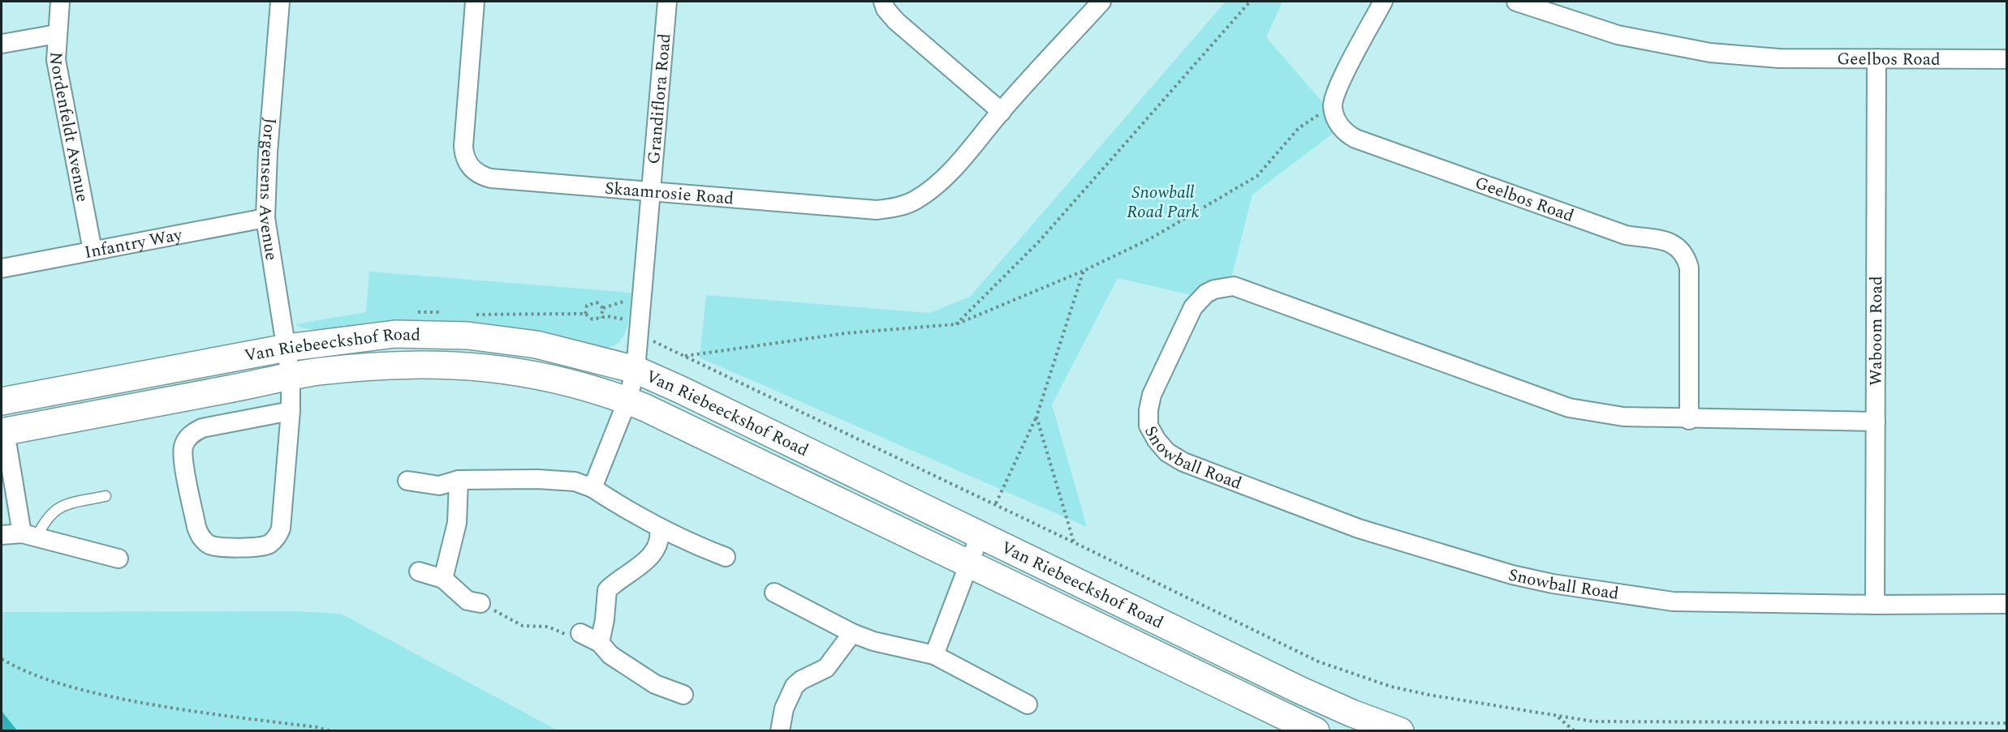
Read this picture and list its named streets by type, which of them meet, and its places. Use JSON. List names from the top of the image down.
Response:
{
  "streets": {
    "street": [
      "Geelbos Road",
      "Grandiflora Road",
      "Nordenfeldt Avenue",
      "Jorgensens Avenue",
      "Skaamrosie Road",
      "Infantry Way",
      "Waboom Road",
      "Van Riebeeckshof Road",
      "Snowball Road"
    ]
  },
  "crossings": [
    ["Geelbos Road", "Waboom Road"],
    ["Geelbos Road", "Snowball Road"],
    ["Grandiflora Road", "Skaamrosie Road"],
    ["Grandiflora Road", "Van Riebeeckshof Road"],
    ["Nordenfeldt Avenue", "Infantry Way"],
    ["Jorgensens Avenue", "Infantry Way"],
    ["Jorgensens Avenue", "Van Riebeeckshof Road"],
    ["Waboom Road", "Snowball Road"]
  ],
  "parks": ["Snowball Road Park"]
}
